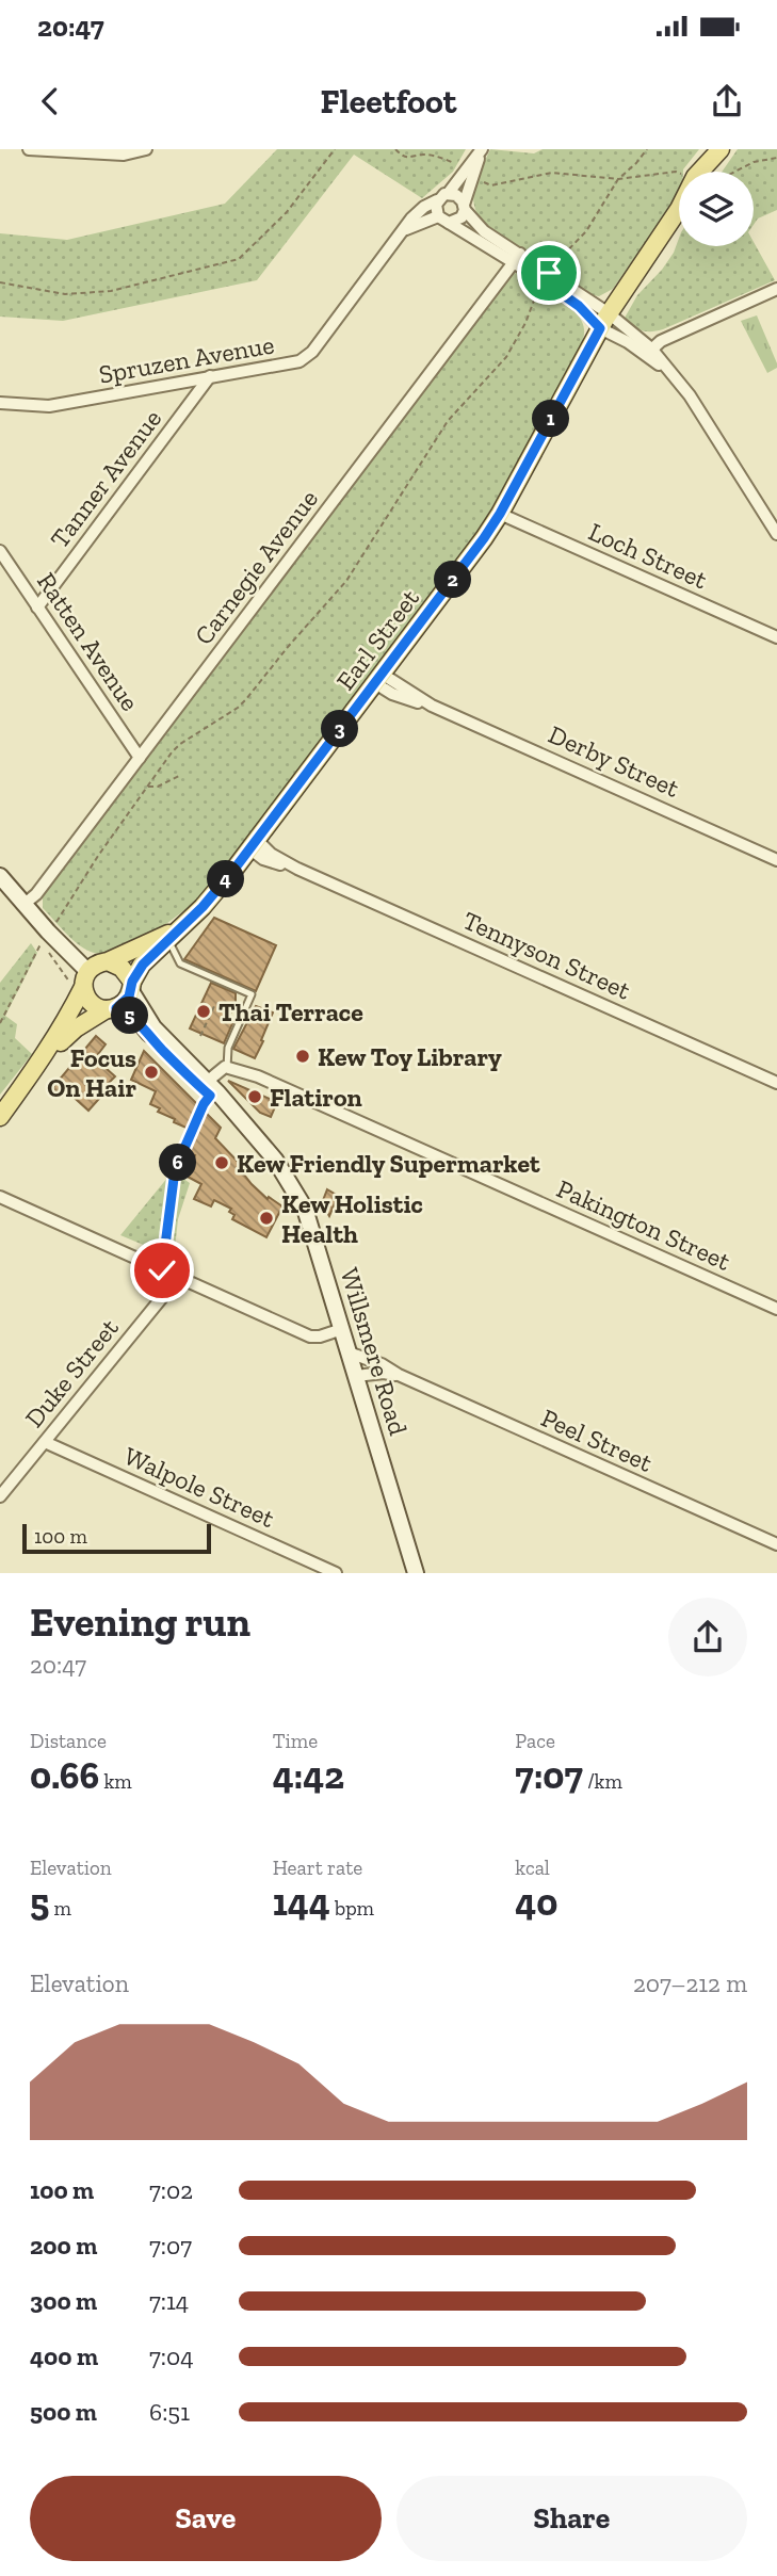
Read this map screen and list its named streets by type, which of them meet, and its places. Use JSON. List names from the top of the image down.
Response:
{
  "streets": {
    "main road": ["Earl Street", "Willsmere Road"],
    "street": [
      "Spruzen Avenue",
      "Tanner Avenue",
      "Loch Street",
      "Carnegie Avenue",
      "Ratten Avenue",
      "Derby Street",
      "Tennyson Street",
      "Pakington Street",
      "Duke Street",
      "Peel Street",
      "Walpole Street"
    ]
  },
  "crossings": [
    ["Spruzen Avenue", "Tanner Avenue"],
    ["Tanner Avenue", "Ratten Avenue"],
    ["Loch Street", "Earl Street"],
    ["Carnegie Avenue", "Ratten Avenue"],
    ["Earl Street", "Derby Street"],
    ["Earl Street", "Tennyson Street"],
    ["Earl Street", "Willsmere Road"],
    ["Willsmere Road", "Peel Street"],
    ["Duke Street", "Walpole Street"]
  ],
  "places": [
    "Thai Terrace",
    "Kew Toy Library",
    "Focus On Hair",
    "Flatiron",
    "Kew Friendly Supermarket",
    "Kew Holistic Health"
  ],
  "scale_bar": "100 m",
  "page": {
    "status": "20:47",
    "header": "Fleetfoot",
    "pins": [
      "1",
      "2",
      "3",
      "4",
      "5",
      "6"
    ],
    "scale": "100 m",
    "heading": ["Evening run", "20:47"],
    "stats": [
      ["Distance", "0.66 km"],
      ["Time", "4:42"],
      ["Pace", "7:07 /km"],
      ["Elevation", "5 m"],
      ["Heart rate", "144 bpm"],
      ["kcal", "40"]
    ],
    "chart": ["Elevation", "207–212 m"],
    "list": [
      {
        "name": "100 m",
        "note": "7:02"
      },
      {
        "name": "200 m",
        "note": "7:07"
      },
      {
        "name": "300 m",
        "note": "7:14"
      },
      {
        "name": "400 m",
        "note": "7:04"
      },
      {
        "name": "500 m",
        "note": "6:51"
      }
    ],
    "buttons": ["Save", "Share"]
  }
}
